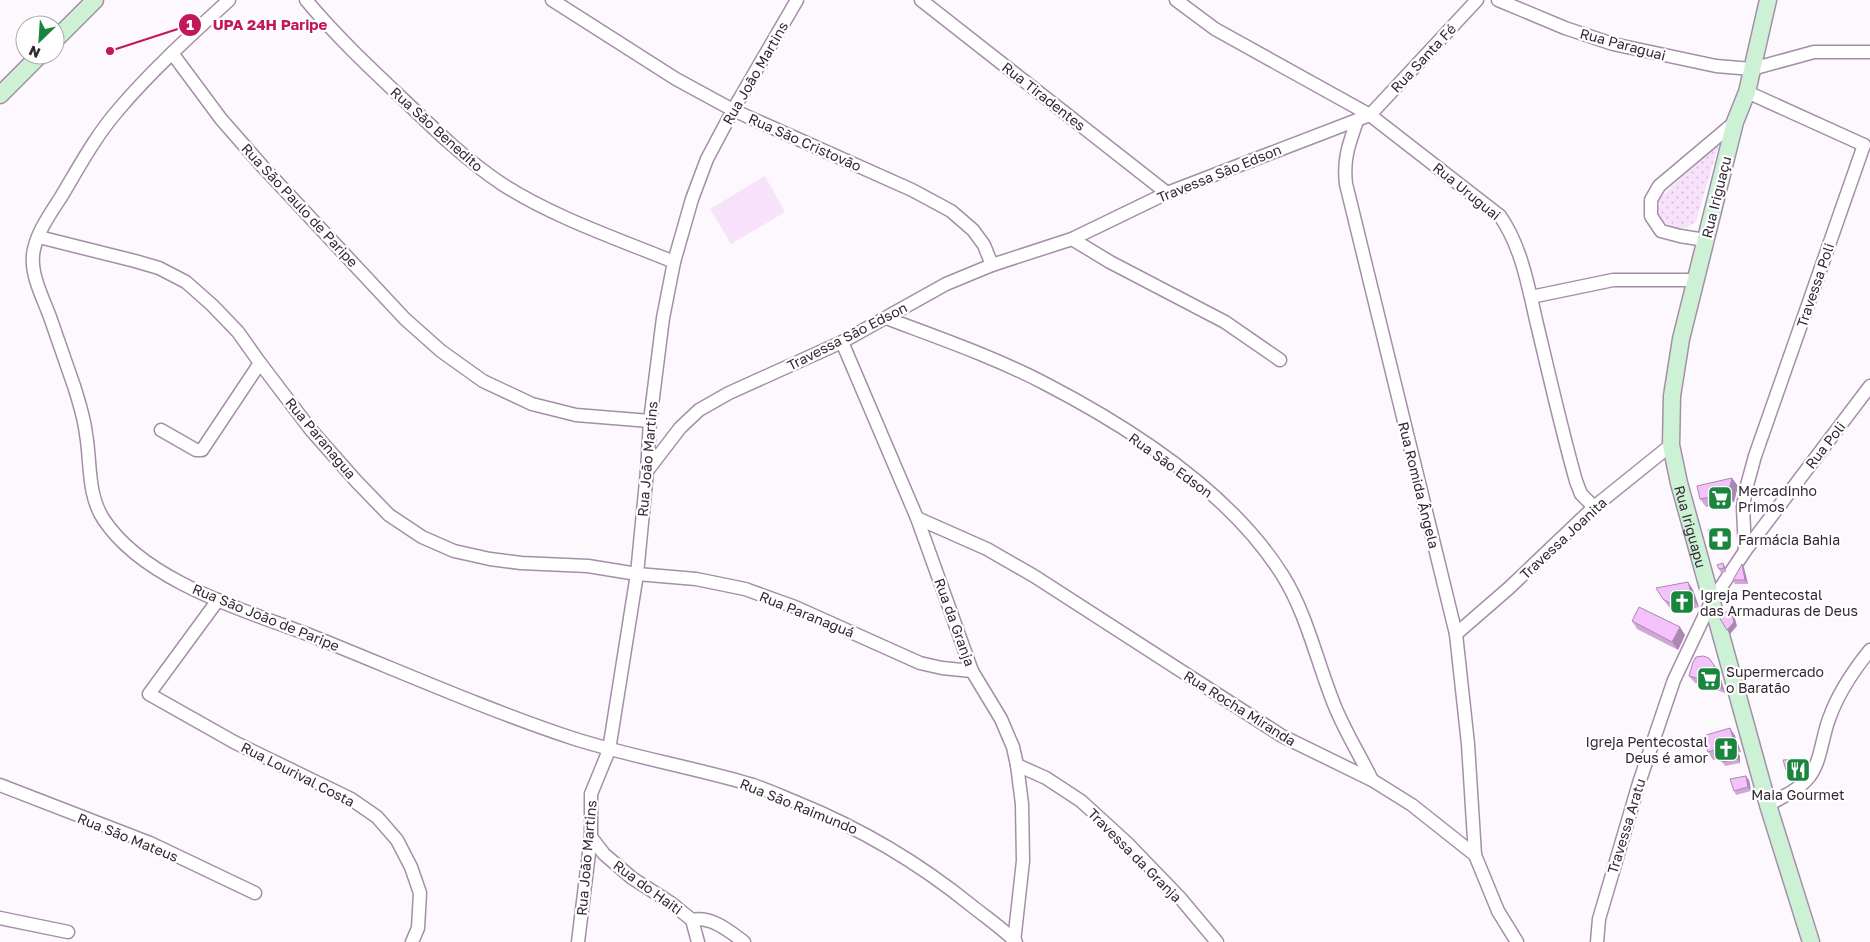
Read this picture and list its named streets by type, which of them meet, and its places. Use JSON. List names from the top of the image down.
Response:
{
  "streets": {
    "main road": ["Rua Iriguaçu", "Rua Iriguapu"],
    "street": [
      "Rua Paraguai",
      "Rua Santa Fé",
      "Rua João Martins",
      "Rua Tiradentes",
      "Rua São Benedito",
      "Rua São Cristovão",
      "Travessa São Edson",
      "Rua Uruguai",
      "Rua São Paulo de Paripe",
      "Travessa Poli",
      "Rua Paranagua",
      "Rua Poli",
      "Rua São Edson",
      "Rua Romida Ângela",
      "Travessa Joanita",
      "Rua Paranaguá",
      "Rua São João de Paripe",
      "Rua da Granja",
      "Rua Rocha Miranda",
      "Rua Lourival Costa",
      "Rua São Raimundo",
      "Travessa Aratu",
      "Rua São Mateus",
      "Travessa da Granja",
      "Rua do Haiti"
    ]
  },
  "crossings": [
    ["Rua Paraguai", "Rua Iriguaçu"],
    ["Rua Santa Fé", "Travessa São Edson"],
    ["Rua Santa Fé", "Rua Uruguai"],
    ["Rua João Martins", "Rua São Benedito"],
    ["Rua João Martins", "Rua São Cristovão"],
    ["Rua João Martins", "Travessa São Edson"],
    ["Rua João Martins", "Rua São Paulo de Paripe"],
    ["Rua João Martins", "Rua Paranagua"],
    ["Rua João Martins", "Rua Paranaguá"],
    ["Rua João Martins", "Rua São João de Paripe"],
    ["Rua João Martins", "Rua São Raimundo"],
    ["Rua João Martins", "Rua do Haiti"],
    ["Rua Tiradentes", "Travessa São Edson"],
    ["Rua São Cristovão", "Travessa São Edson"],
    ["Travessa São Edson", "Rua Uruguai"],
    ["Travessa São Edson", "Rua São Edson"],
    ["Travessa São Edson", "Rua Romida Ângela"],
    ["Travessa São Edson", "Rua da Granja"],
    ["Rua Uruguai", "Travessa Joanita"],
    ["Rua Iriguaçu", "Travessa Poli"],
    ["Rua Iriguaçu", "Rua Iriguapu"],
    ["Travessa Poli", "Rua Poli"],
    ["Rua Paranagua", "Rua Paranaguá"],
    ["Rua Paranagua", "Rua São João de Paripe"],
    ["Rua Poli", "Rua Iriguapu"],
    ["Rua Poli", "Travessa Aratu"],
    ["Rua São Edson", "Rua Rocha Miranda"],
    ["Rua Romida Ângela", "Travessa Joanita"],
    ["Rua Romida Ângela", "Rua Rocha Miranda"],
    ["Rua Iriguapu", "Travessa Joanita"],
    ["Rua Iriguapu", "Travessa Aratu"],
    ["Rua Paranaguá", "Rua da Granja"],
    ["Rua São João de Paripe", "Rua Lourival Costa"],
    ["Rua São João de Paripe", "Rua São Raimundo"],
    ["Rua da Granja", "Rua Rocha Miranda"],
    ["Rua da Granja", "Rua São Raimundo"],
    ["Rua da Granja", "Travessa da Granja"]
  ],
  "places": {
    "other": ["UPA 24H Paripe"],
    "supermarket": ["Mercadinho Primos", "Supermercado o Baratão"],
    "pharmacy": ["Farmácia Bahia"],
    "church": ["Igreja Pentecostal das Armaduras de Deus", "Igreja Pentecostal Deus é amor"],
    "restaurant": ["Maia Gourmet"]
  },
  "north": "bottom left"
}
